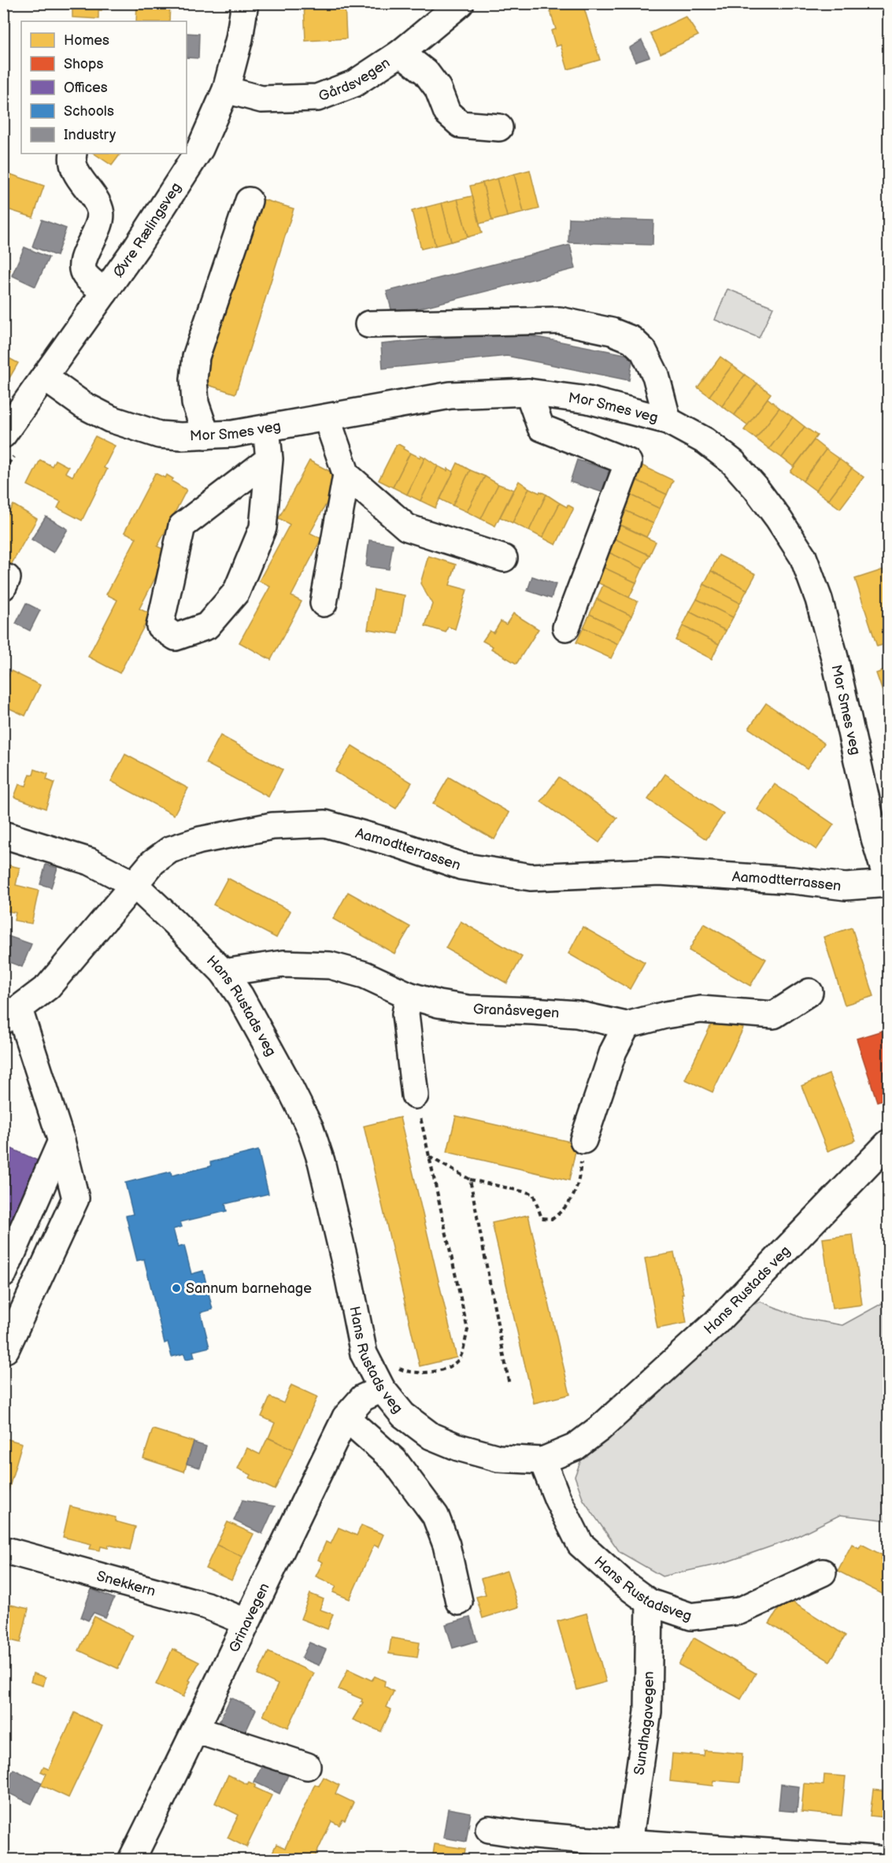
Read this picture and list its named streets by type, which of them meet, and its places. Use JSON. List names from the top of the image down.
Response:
{
  "streets": {
    "street": [
      "Gårdsvegen",
      "Øvre Rælingsveg",
      "Mor Smes veg",
      "Aamodtterrassen",
      "Hans Rustads veg",
      "Granåsvegen",
      "Snekkern",
      "Hans Rustadsveg",
      "Grinavegen",
      "Sundhagavegen"
    ]
  },
  "crossings": [
    ["Gårdsvegen", "Øvre Rælingsveg"],
    ["Øvre Rælingsveg", "Mor Smes veg"],
    ["Mor Smes veg", "Aamodtterrassen"],
    ["Aamodtterrassen", "Hans Rustads veg"],
    ["Hans Rustads veg", "Granåsvegen"],
    ["Hans Rustads veg", "Hans Rustadsveg"],
    ["Hans Rustads veg", "Grinavegen"],
    ["Snekkern", "Grinavegen"],
    ["Hans Rustadsveg", "Sundhagavegen"]
  ],
  "places": ["Sannum barnehage"],
  "legend": [
    "Homes",
    "Shops",
    "Offices",
    "Schools",
    "Industry"
  ]
}
